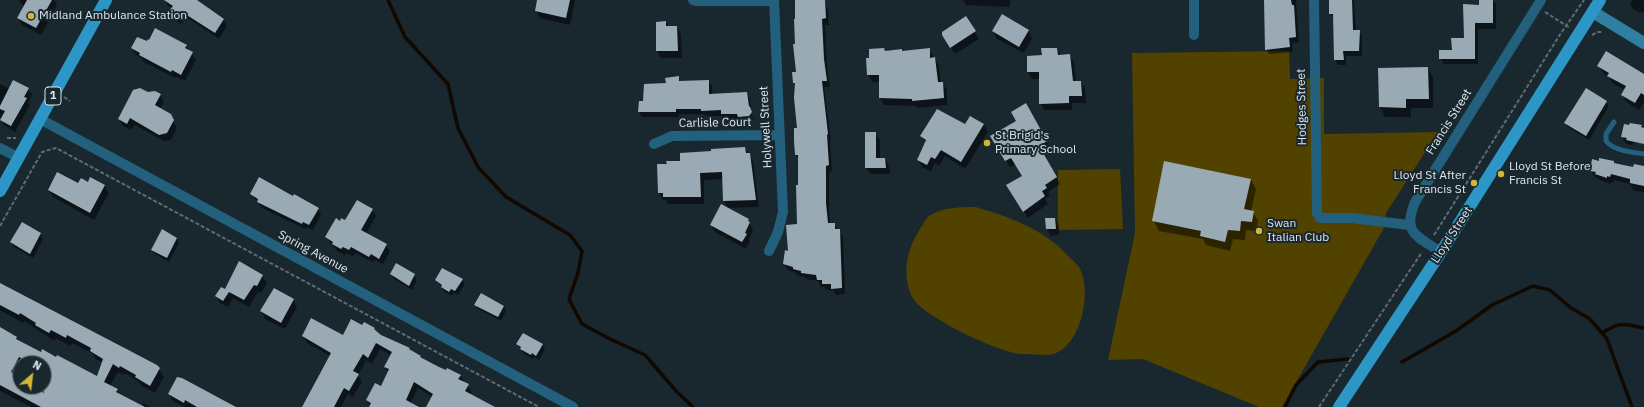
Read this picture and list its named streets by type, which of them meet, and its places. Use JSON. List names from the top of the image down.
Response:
{
  "streets": {
    "main road": ["1", "Lloyd Street"],
    "street": [
      "Hodges Street",
      "Francis Street",
      "Carlisle Court",
      "Holywell Street",
      "Spring Avenue"
    ]
  },
  "crossings": [
    ["1", "Spring Avenue"],
    ["Hodges Street", "Francis Street"],
    ["Carlisle Court", "Holywell Street"]
  ],
  "places": [
    "Midland Ambulance Station",
    "St Brigid's Primary School",
    "Lloyd St Before Francis St",
    "Lloyd St After Francis St",
    "Swan Italian Club"
  ],
  "north": "top right"
}
